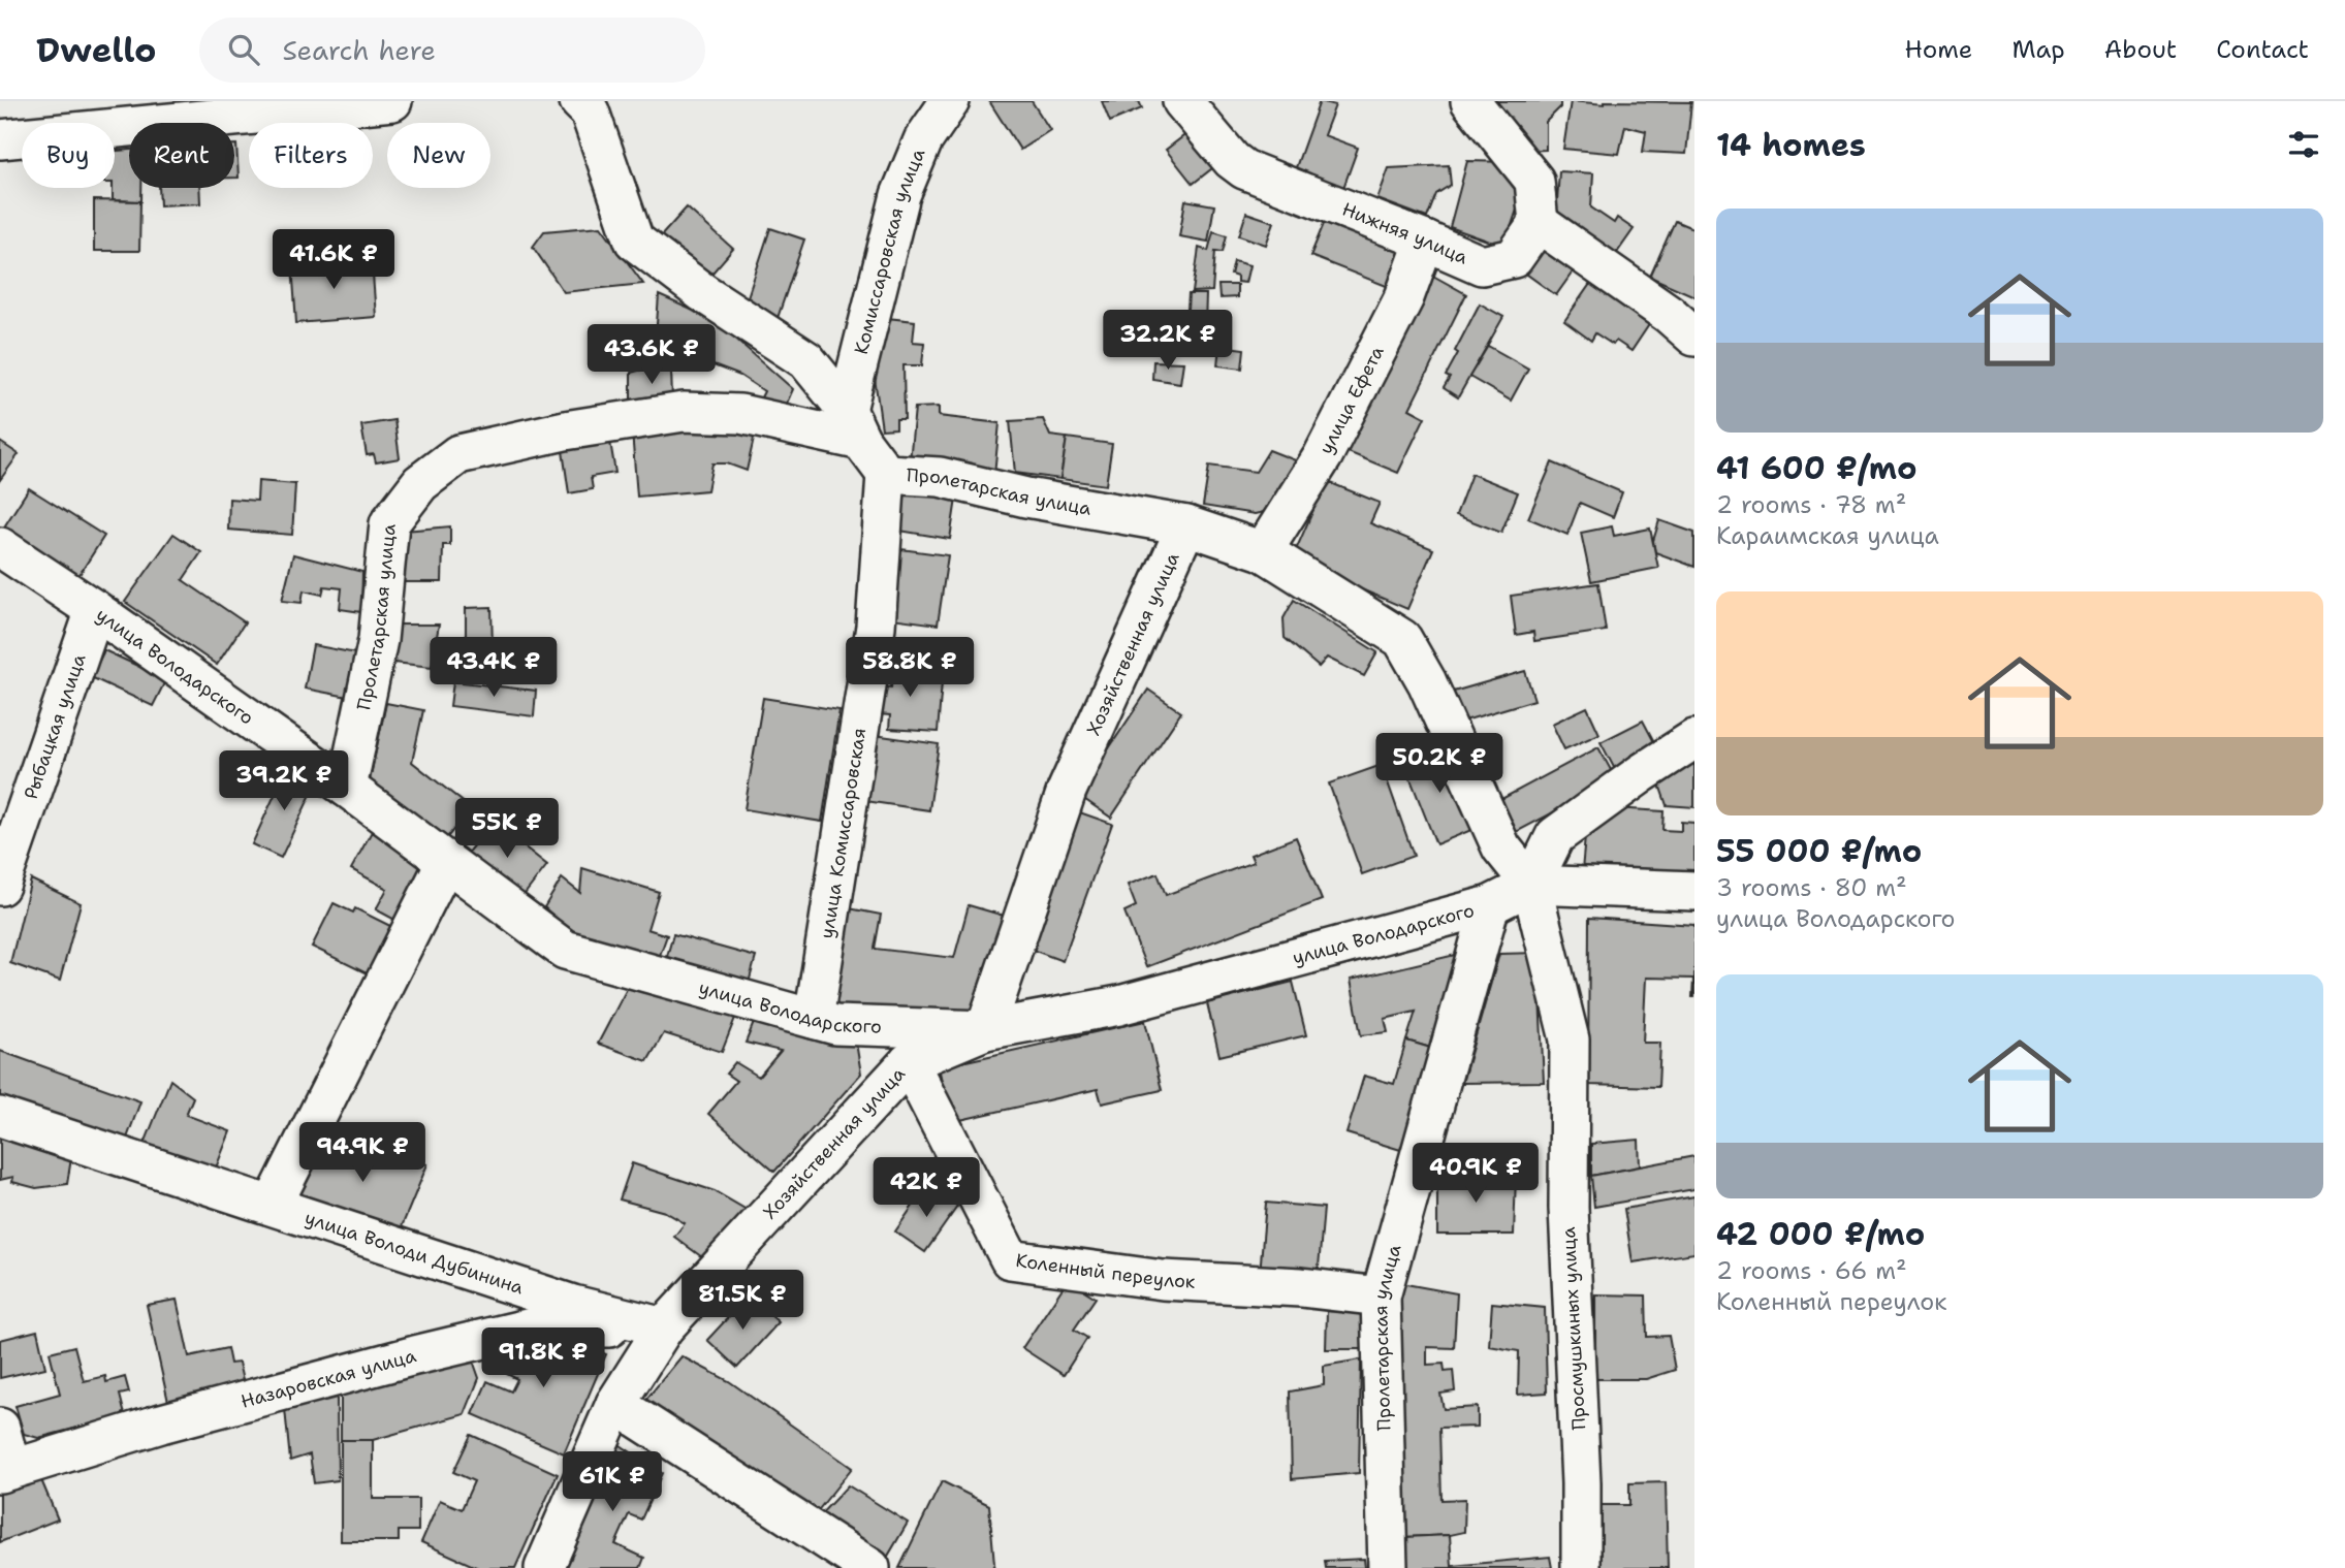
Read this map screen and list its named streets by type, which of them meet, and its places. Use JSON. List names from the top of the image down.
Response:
{
  "streets": {
    "street": [
      "Нижняя улица",
      "Комиссаровская улица",
      "улица Ефета",
      "Пролетарская улица",
      "Хозяйственная улица",
      "улица Володарского",
      "Рыбацкая улица",
      "улица Комиссаровская",
      "улица Володи Дубинина",
      "Коленный переулок",
      "Просмушкиных улица",
      "Назаровская улица"
    ]
  },
  "crossings": [
    ["Нижняя улица", "улица Ефета"],
    ["Комиссаровская улица", "Пролетарская улица"],
    ["улица Ефета", "Пролетарская улица"],
    ["Пролетарская улица", "Хозяйственная улица"],
    ["Пролетарская улица", "улица Володарского"],
    ["Пролетарская улица", "улица Комиссаровская"],
    ["Пролетарская улица", "Коленный переулок"],
    ["Пролетарская улица", "Просмушкиных улица"],
    ["Хозяйственная улица", "улица Володарского"],
    ["Хозяйственная улица", "улица Володи Дубинина"],
    ["Хозяйственная улица", "Коленный переулок"],
    ["Хозяйственная улица", "Назаровская улица"],
    ["улица Володарского", "Рыбацкая улица"],
    ["улица Володарского", "улица Комиссаровская"],
    ["улица Володарского", "Просмушкиных улица"],
    ["улица Володи Дубинина", "Назаровская улица"]
  ],
  "page": {
    "header": "Dwello",
    "search": "Search here",
    "nav": [
      "Home",
      "Map",
      "About",
      "Contact"
    ],
    "heading": "14 homes",
    "chip": [
      "Buy",
      "Rent",
      "Filters",
      "New"
    ],
    "list": [
      {
        "name": "41 600 ₽/mo",
        "note": "2 rooms · 78 m² · Караимская улица"
      },
      {
        "name": "55 000 ₽/mo",
        "note": "3 rooms · 80 m² · улица Володарского"
      },
      {
        "name": "42 000 ₽/mo",
        "note": "2 rooms · 66 m² · Коленный переулок"
      }
    ],
    "price": [
      "41.6K ₽",
      "32.2K ₽",
      "43.6K ₽",
      "43.4K ₽",
      "58.8K ₽",
      "50.2K ₽",
      "39.2K ₽",
      "55K ₽",
      "94.9K ₽",
      "40.9K ₽",
      "42K ₽",
      "81.5K ₽",
      "91.8K ₽",
      "61K ₽"
    ]
  }
}
